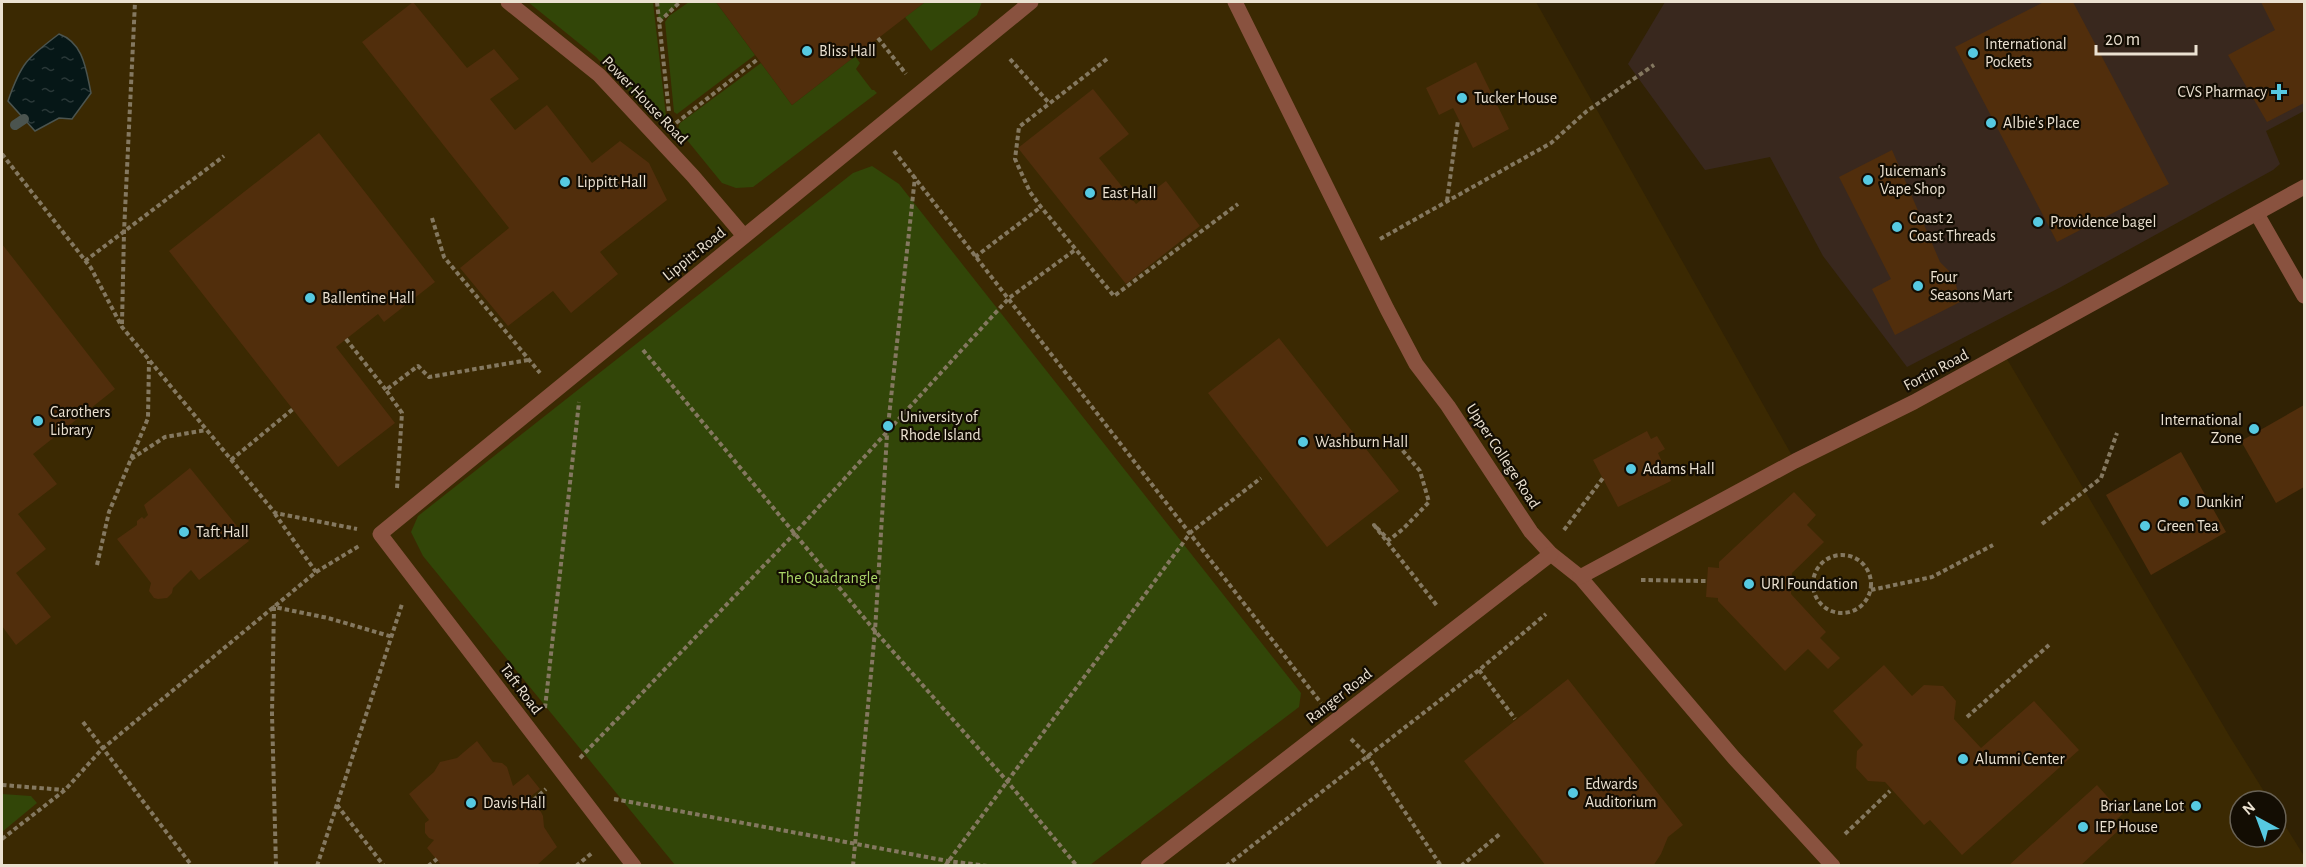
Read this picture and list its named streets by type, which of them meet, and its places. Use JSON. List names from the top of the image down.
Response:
{
  "streets": {
    "street": [
      "Power House Road",
      "Lippitt Road",
      "Fortin Road",
      "Upper College Road",
      "Taft Road",
      "Ranger Road"
    ]
  },
  "crossings": [
    ["Power House Road", "Lippitt Road"],
    ["Lippitt Road", "Taft Road"],
    ["Fortin Road", "Upper College Road"],
    ["Upper College Road", "Ranger Road"]
  ],
  "parks": ["The Quadrangle"],
  "places": {
    "other": [
      "Bliss Hall",
      "International Pockets",
      "Tucker House",
      "Albie's Place",
      "Juiceman's Vape Shop",
      "Lippitt Hall",
      "East Hall",
      "Providence bagel",
      "Coast 2 Coast Threads",
      "Four Seasons Mart",
      "Ballentine Hall",
      "Carothers Library",
      "University of Rhode Island",
      "International Zone",
      "Washburn Hall",
      "Adams Hall",
      "Dunkin'",
      "Green Tea",
      "Taft Hall",
      "URI Foundation",
      "Alumni Center",
      "Edwards Auditorium",
      "Davis Hall",
      "Briar Lane Lot",
      "IEP House"
    ],
    "health": ["CVS Pharmacy"]
  },
  "scale_bar": "20 m",
  "north": "top left"
}
